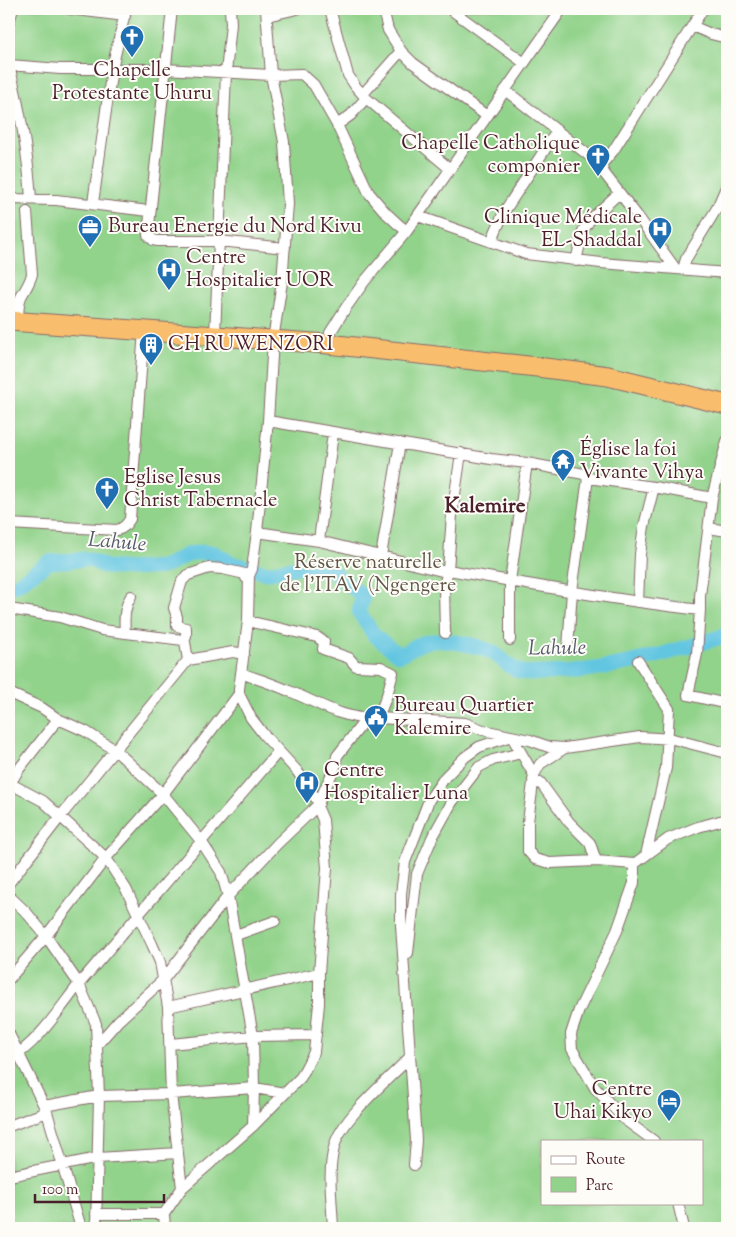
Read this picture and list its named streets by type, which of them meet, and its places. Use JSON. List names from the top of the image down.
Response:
{
  "districts": ["Kalemire"],
  "water": ["Lahule"],
  "parks": ["Réserve naturelle de l'ITAV (Ngengere"],
  "places": {
    "church": ["Chapelle Protestante Uhuru", "Chapelle Catholique componier", "Eglise Jesus Christ Tabernacle"],
    "office": ["Bureau Energie du Nord Kivu"],
    "hospital": ["Clinique Médicale EL-Shaddal", "Centre Hospitalier UOR", "Centre Hospitalier Luna"],
    "building": ["CH RUWENZORI"],
    "temple": ["Église la foi Vivante Vihya"],
    "public building": ["Bureau Quartier Kalemire"],
    "hotel": ["Centre Uhai Kikyo"]
  },
  "legend": ["Route", "Parc"],
  "scale_bar": "100 m"
}
